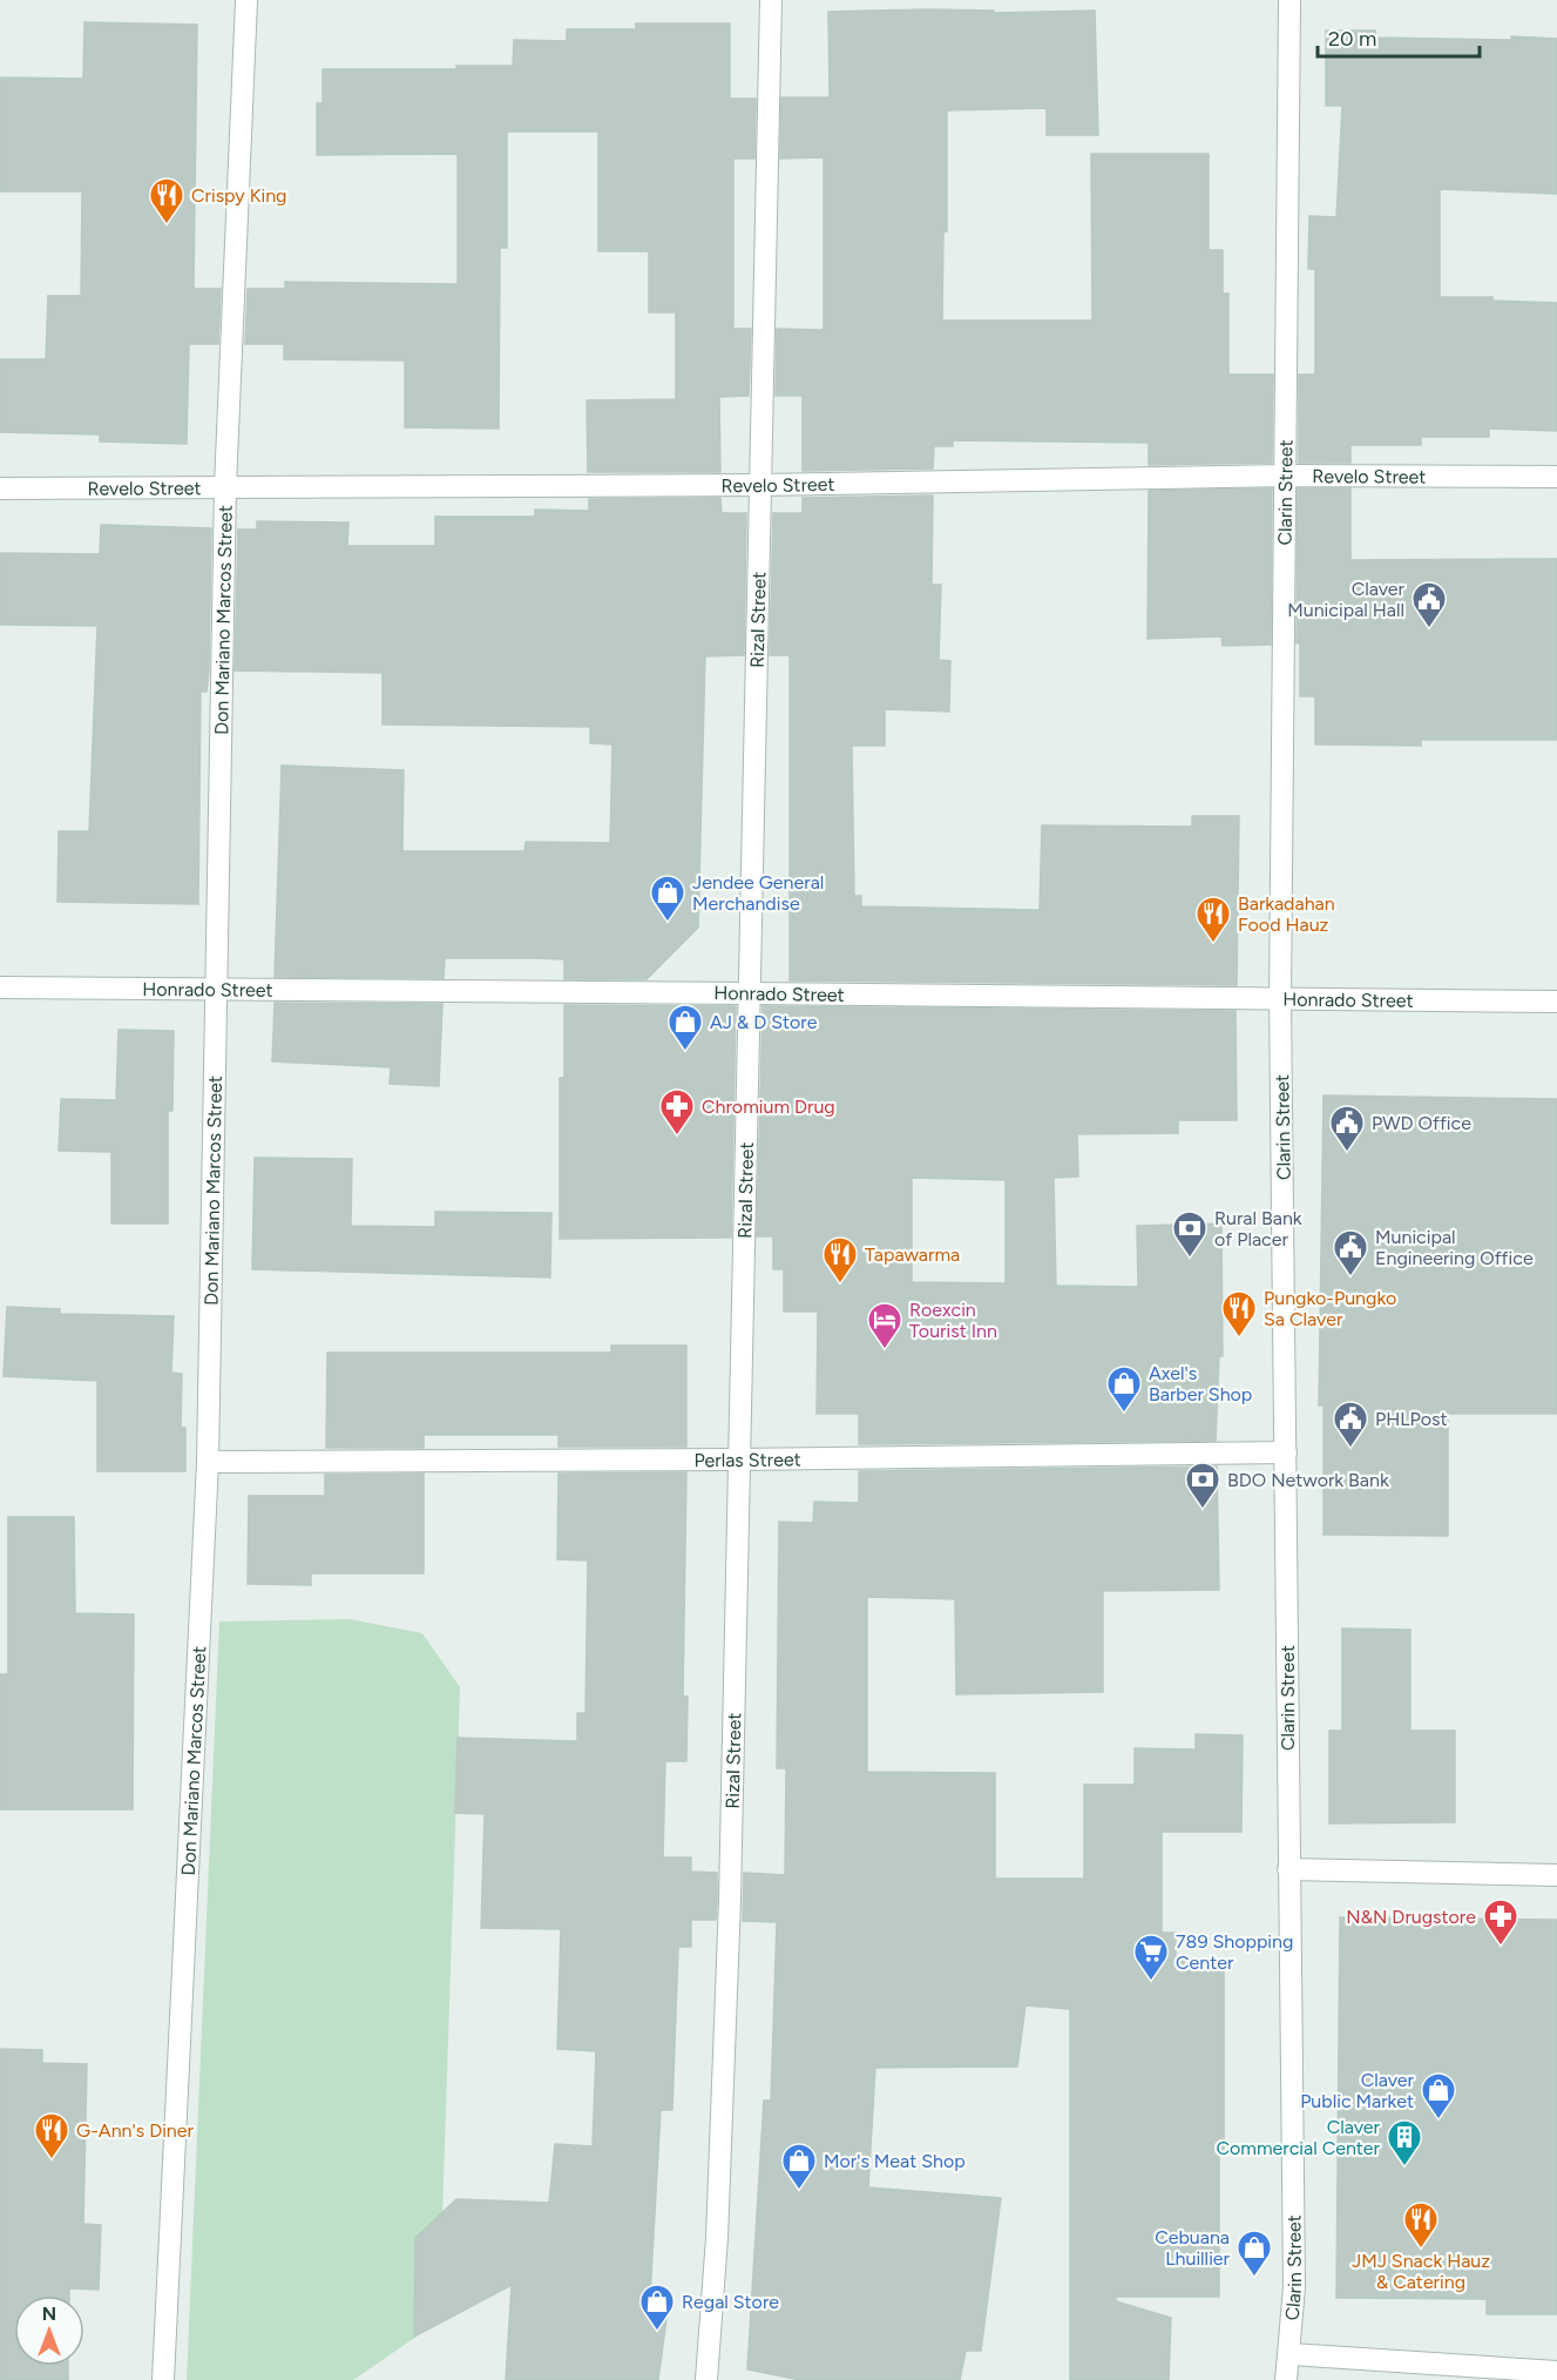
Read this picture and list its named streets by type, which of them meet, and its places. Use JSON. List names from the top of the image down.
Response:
{
  "streets": {
    "street": [
      "Revelo Street",
      "Clarin Street",
      "Don Mariano Marcos Street",
      "Rizal Street",
      "Honrado Street",
      "Perlas Street"
    ]
  },
  "crossings": [
    ["Revelo Street", "Clarin Street"],
    ["Revelo Street", "Don Mariano Marcos Street"],
    ["Revelo Street", "Rizal Street"],
    ["Clarin Street", "Honrado Street"],
    ["Clarin Street", "Perlas Street"],
    ["Don Mariano Marcos Street", "Honrado Street"],
    ["Don Mariano Marcos Street", "Perlas Street"],
    ["Rizal Street", "Honrado Street"],
    ["Rizal Street", "Perlas Street"]
  ],
  "places": {
    "restaurant": [
      "Crispy King",
      "Barkadahan Food Hauz",
      "Tapawarma",
      "Pungko-Pungko Sa Claver",
      "G-Ann's Diner",
      "JMJ Snack Hauz & Catering"
    ],
    "public building": [
      "Claver Municipal Hall",
      "PWD Office",
      "Municipal Engineering Office",
      "PHLPost"
    ],
    "shop": [
      "Jendee General Merchandise",
      "AJ & D Store",
      "Axel's Barber Shop",
      "Claver Public Market",
      "Mor's Meat Shop",
      "Cebuana Lhuillier",
      "Regal Store"
    ],
    "pharmacy": ["Chromium Drug", "N&N Drugstore"],
    "bank": ["Rural Bank of Placer", "BDO Network Bank"],
    "hotel": ["Roexcin Tourist Inn"],
    "supermarket": ["789 Shopping Center"],
    "building": ["Claver Commercial Center"]
  },
  "scale_bar": "20 m",
  "north": "top"
}
